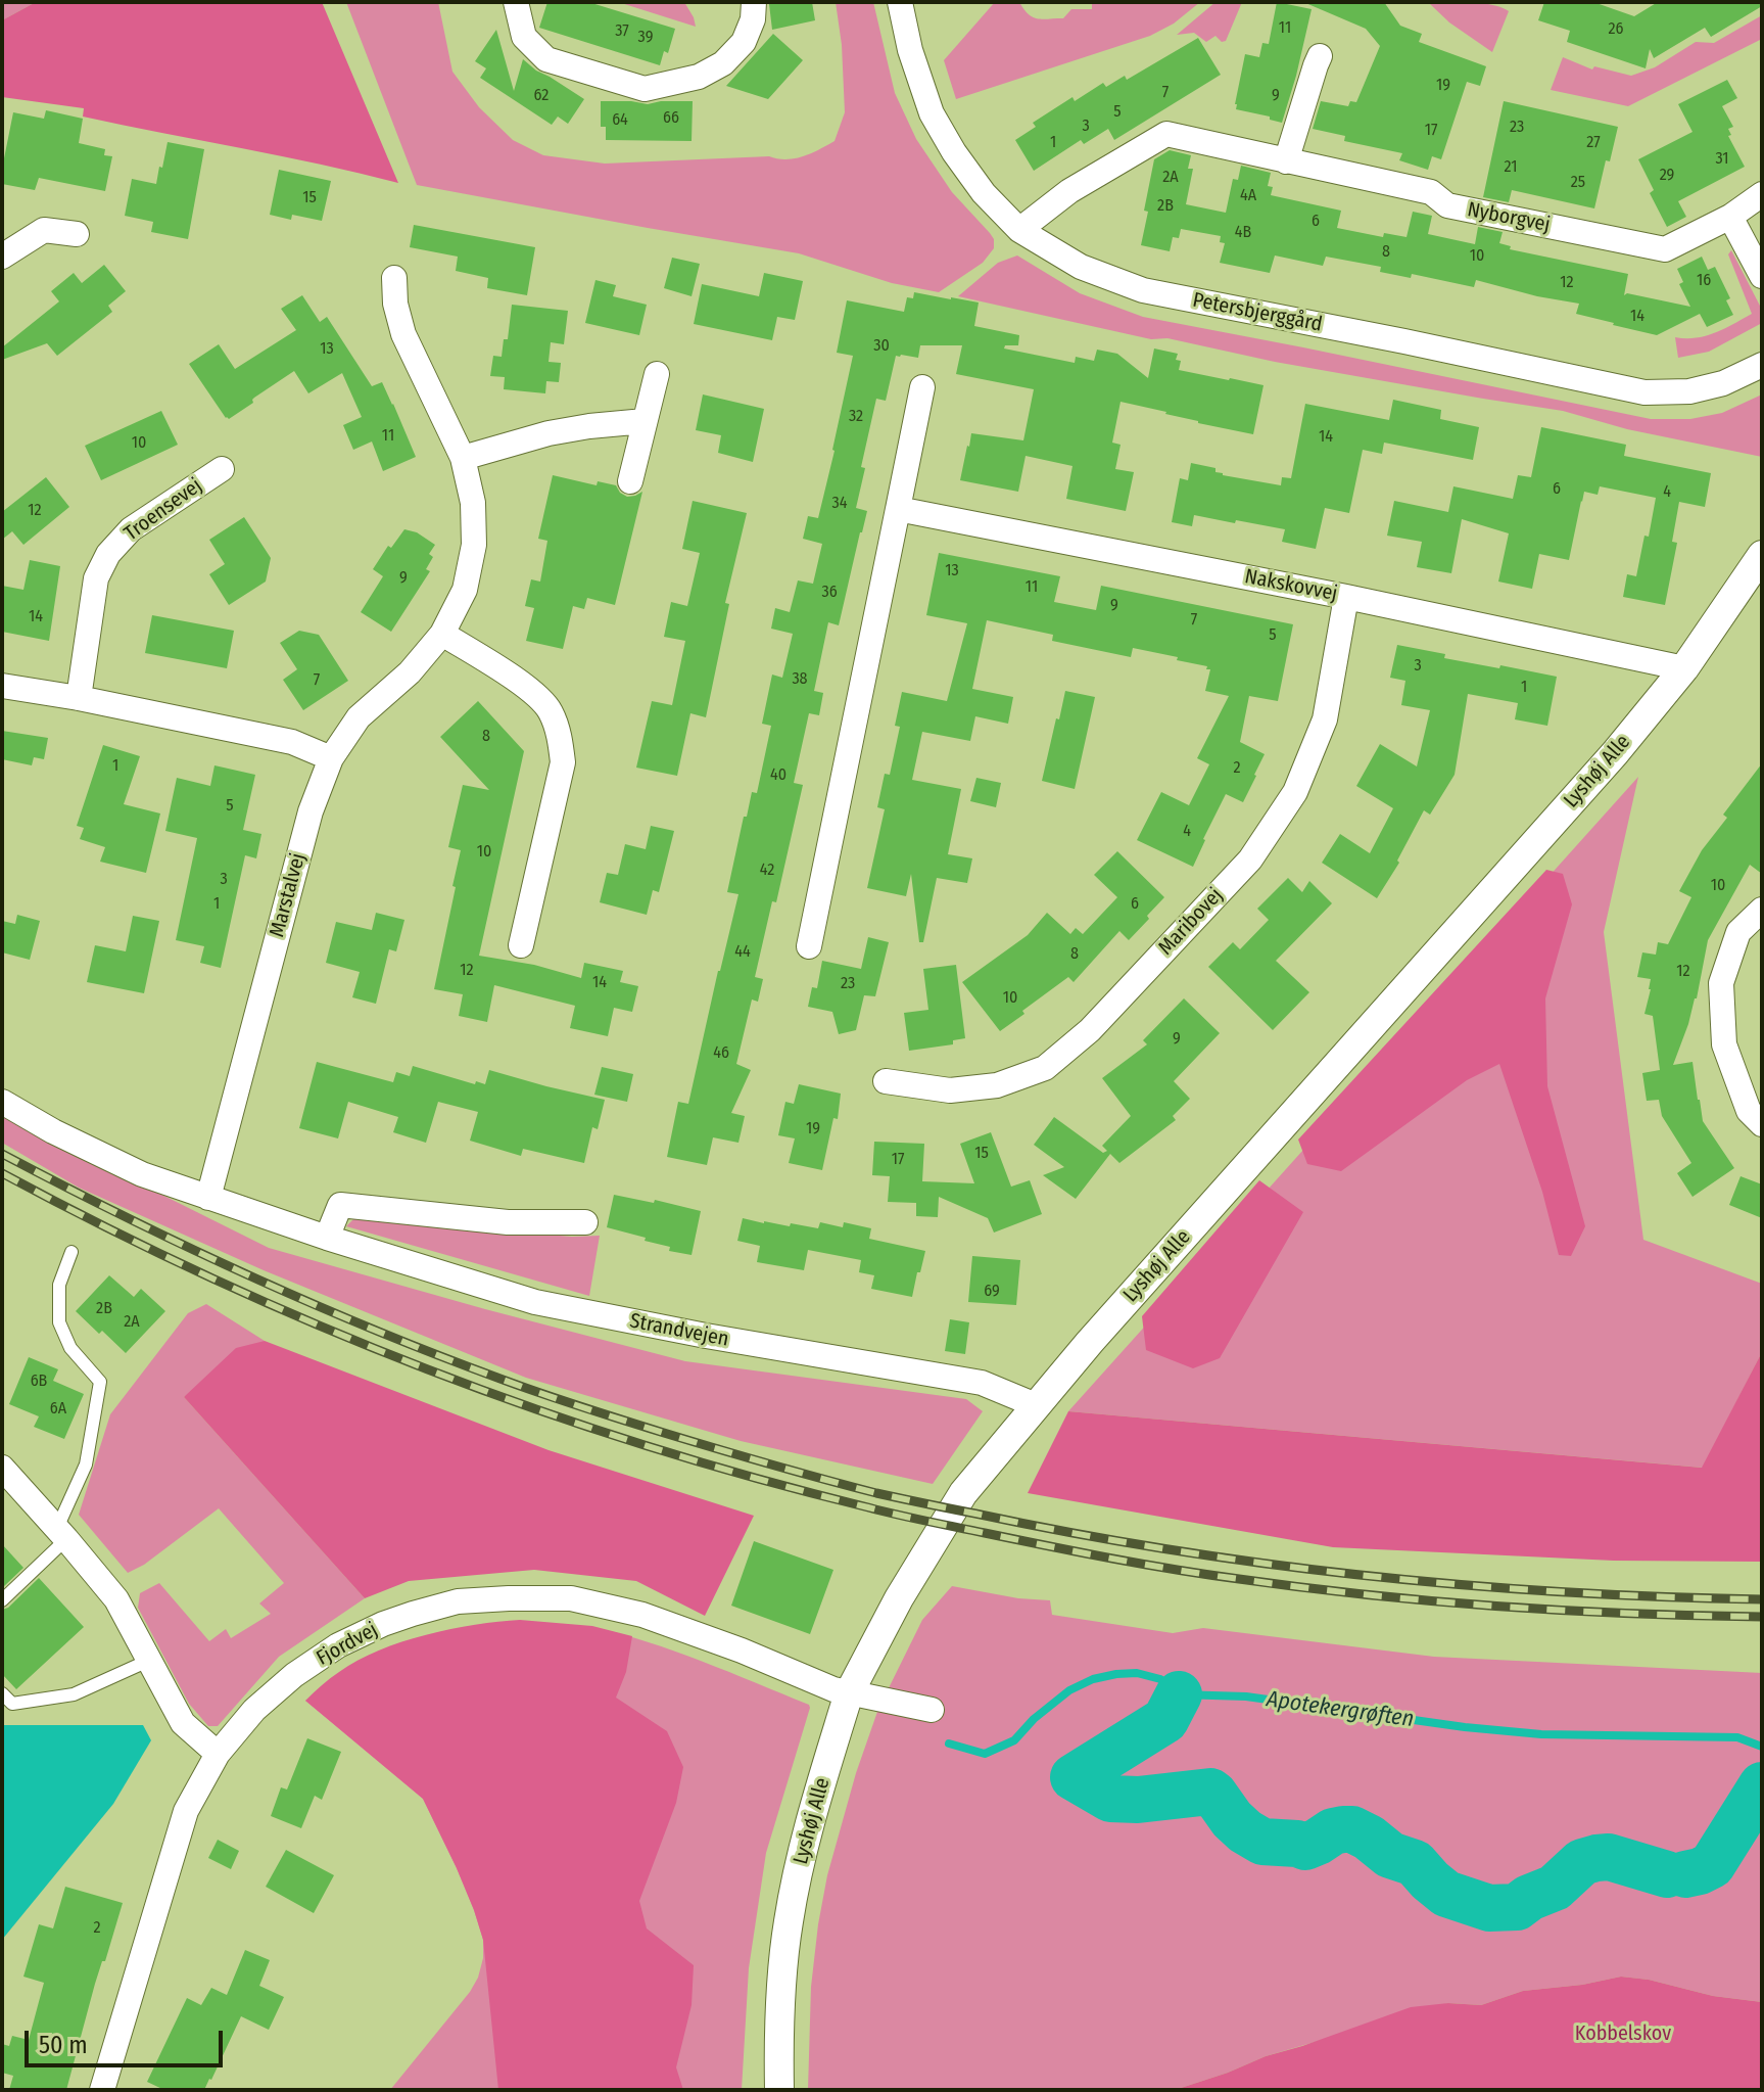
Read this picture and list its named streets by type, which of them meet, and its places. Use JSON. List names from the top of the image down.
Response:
{
  "streets": {
    "street": [
      "Nyborgvej",
      "Petersbjerggård",
      "Troensevej",
      "Nakskovvej",
      "Lyshøj Alle",
      "Marstalvej",
      "Maribovej",
      "Strandvejen",
      "Fjordvej"
    ]
  },
  "crossings": [
    ["Nyborgvej", "Petersbjerggård"],
    ["Nakskovvej", "Lyshøj Alle"],
    ["Nakskovvej", "Maribovej"],
    ["Lyshøj Alle", "Strandvejen"],
    ["Lyshøj Alle", "Fjordvej"],
    ["Marstalvej", "Strandvejen"]
  ],
  "water": ["Apotekergrøften"],
  "parks": ["Kobbelskov"],
  "house_numbers": [
    "11",
    "26",
    "37",
    "39",
    "19",
    "7",
    "62",
    "9",
    "5",
    "66",
    "64",
    "3",
    "23",
    "17",
    "1",
    "27",
    "31",
    "21",
    "29",
    "2A",
    "25",
    "4A",
    "15",
    "2B",
    "6",
    "4B",
    "8",
    "10",
    "16",
    "12",
    "14",
    "30",
    "13",
    "32",
    "11",
    "14",
    "10",
    "6",
    "4",
    "34",
    "12",
    "13",
    "9",
    "11",
    "36",
    "9",
    "14",
    "7",
    "5",
    "3",
    "38",
    "7",
    "1",
    "8",
    "1",
    "2",
    "40",
    "5",
    "4",
    "10",
    "42",
    "3",
    "10",
    "1",
    "6",
    "44",
    "8",
    "12",
    "12",
    "14",
    "23",
    "10",
    "9",
    "46",
    "19",
    "15",
    "17",
    "69",
    "2B",
    "2A",
    "6B",
    "6A",
    "2"
  ],
  "scale_bar": "50 m"
}
